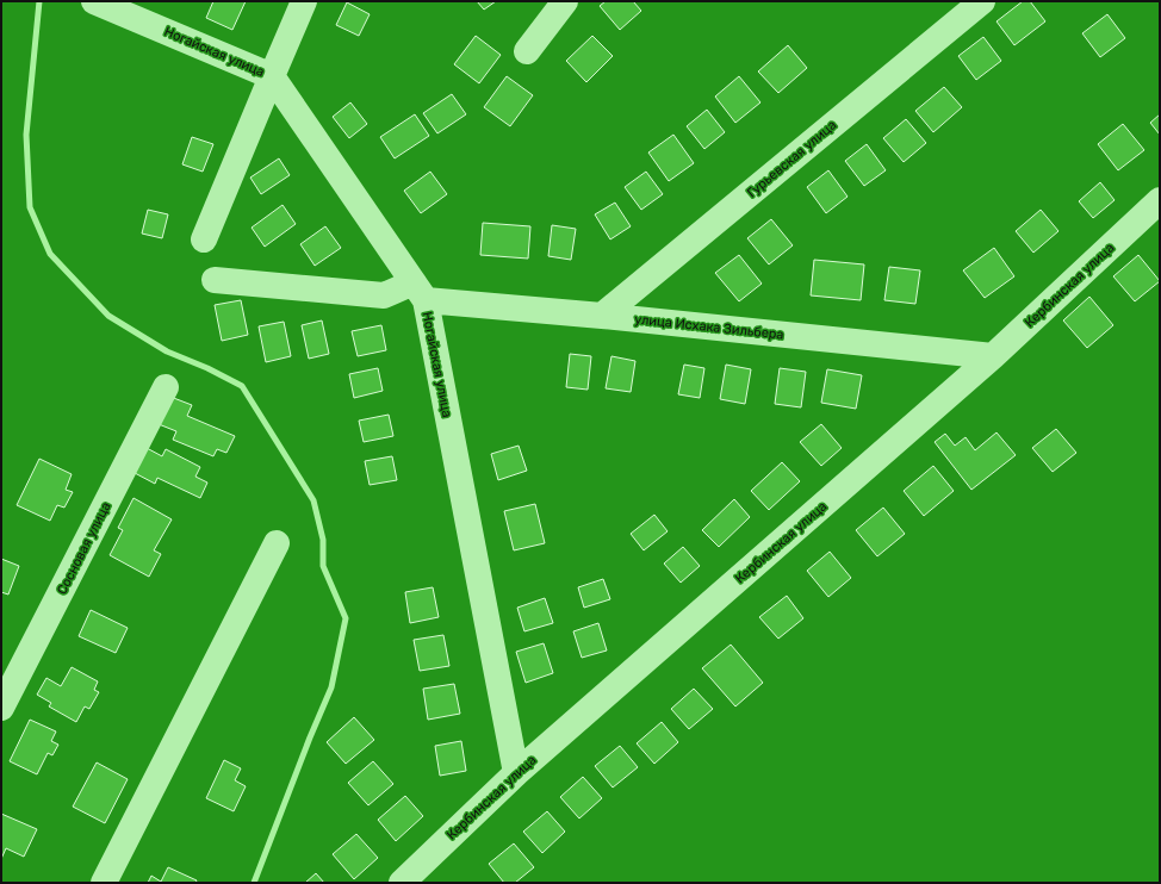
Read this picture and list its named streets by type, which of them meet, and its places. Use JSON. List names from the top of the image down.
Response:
{
  "streets": {
    "street": [
      "Ногайская улица",
      "Гурьевская улица",
      "Кербинская улица",
      "улица Исхака Зильбера",
      "Сосновая улица"
    ]
  },
  "crossings": [
    ["Ногайская улица", "Кербинская улица"],
    ["Ногайская улица", "улица Исхака Зильбера"],
    ["Гурьевская улица", "улица Исхака Зильбера"],
    ["Кербинская улица", "улица Исхака Зильбера"]
  ]
}
